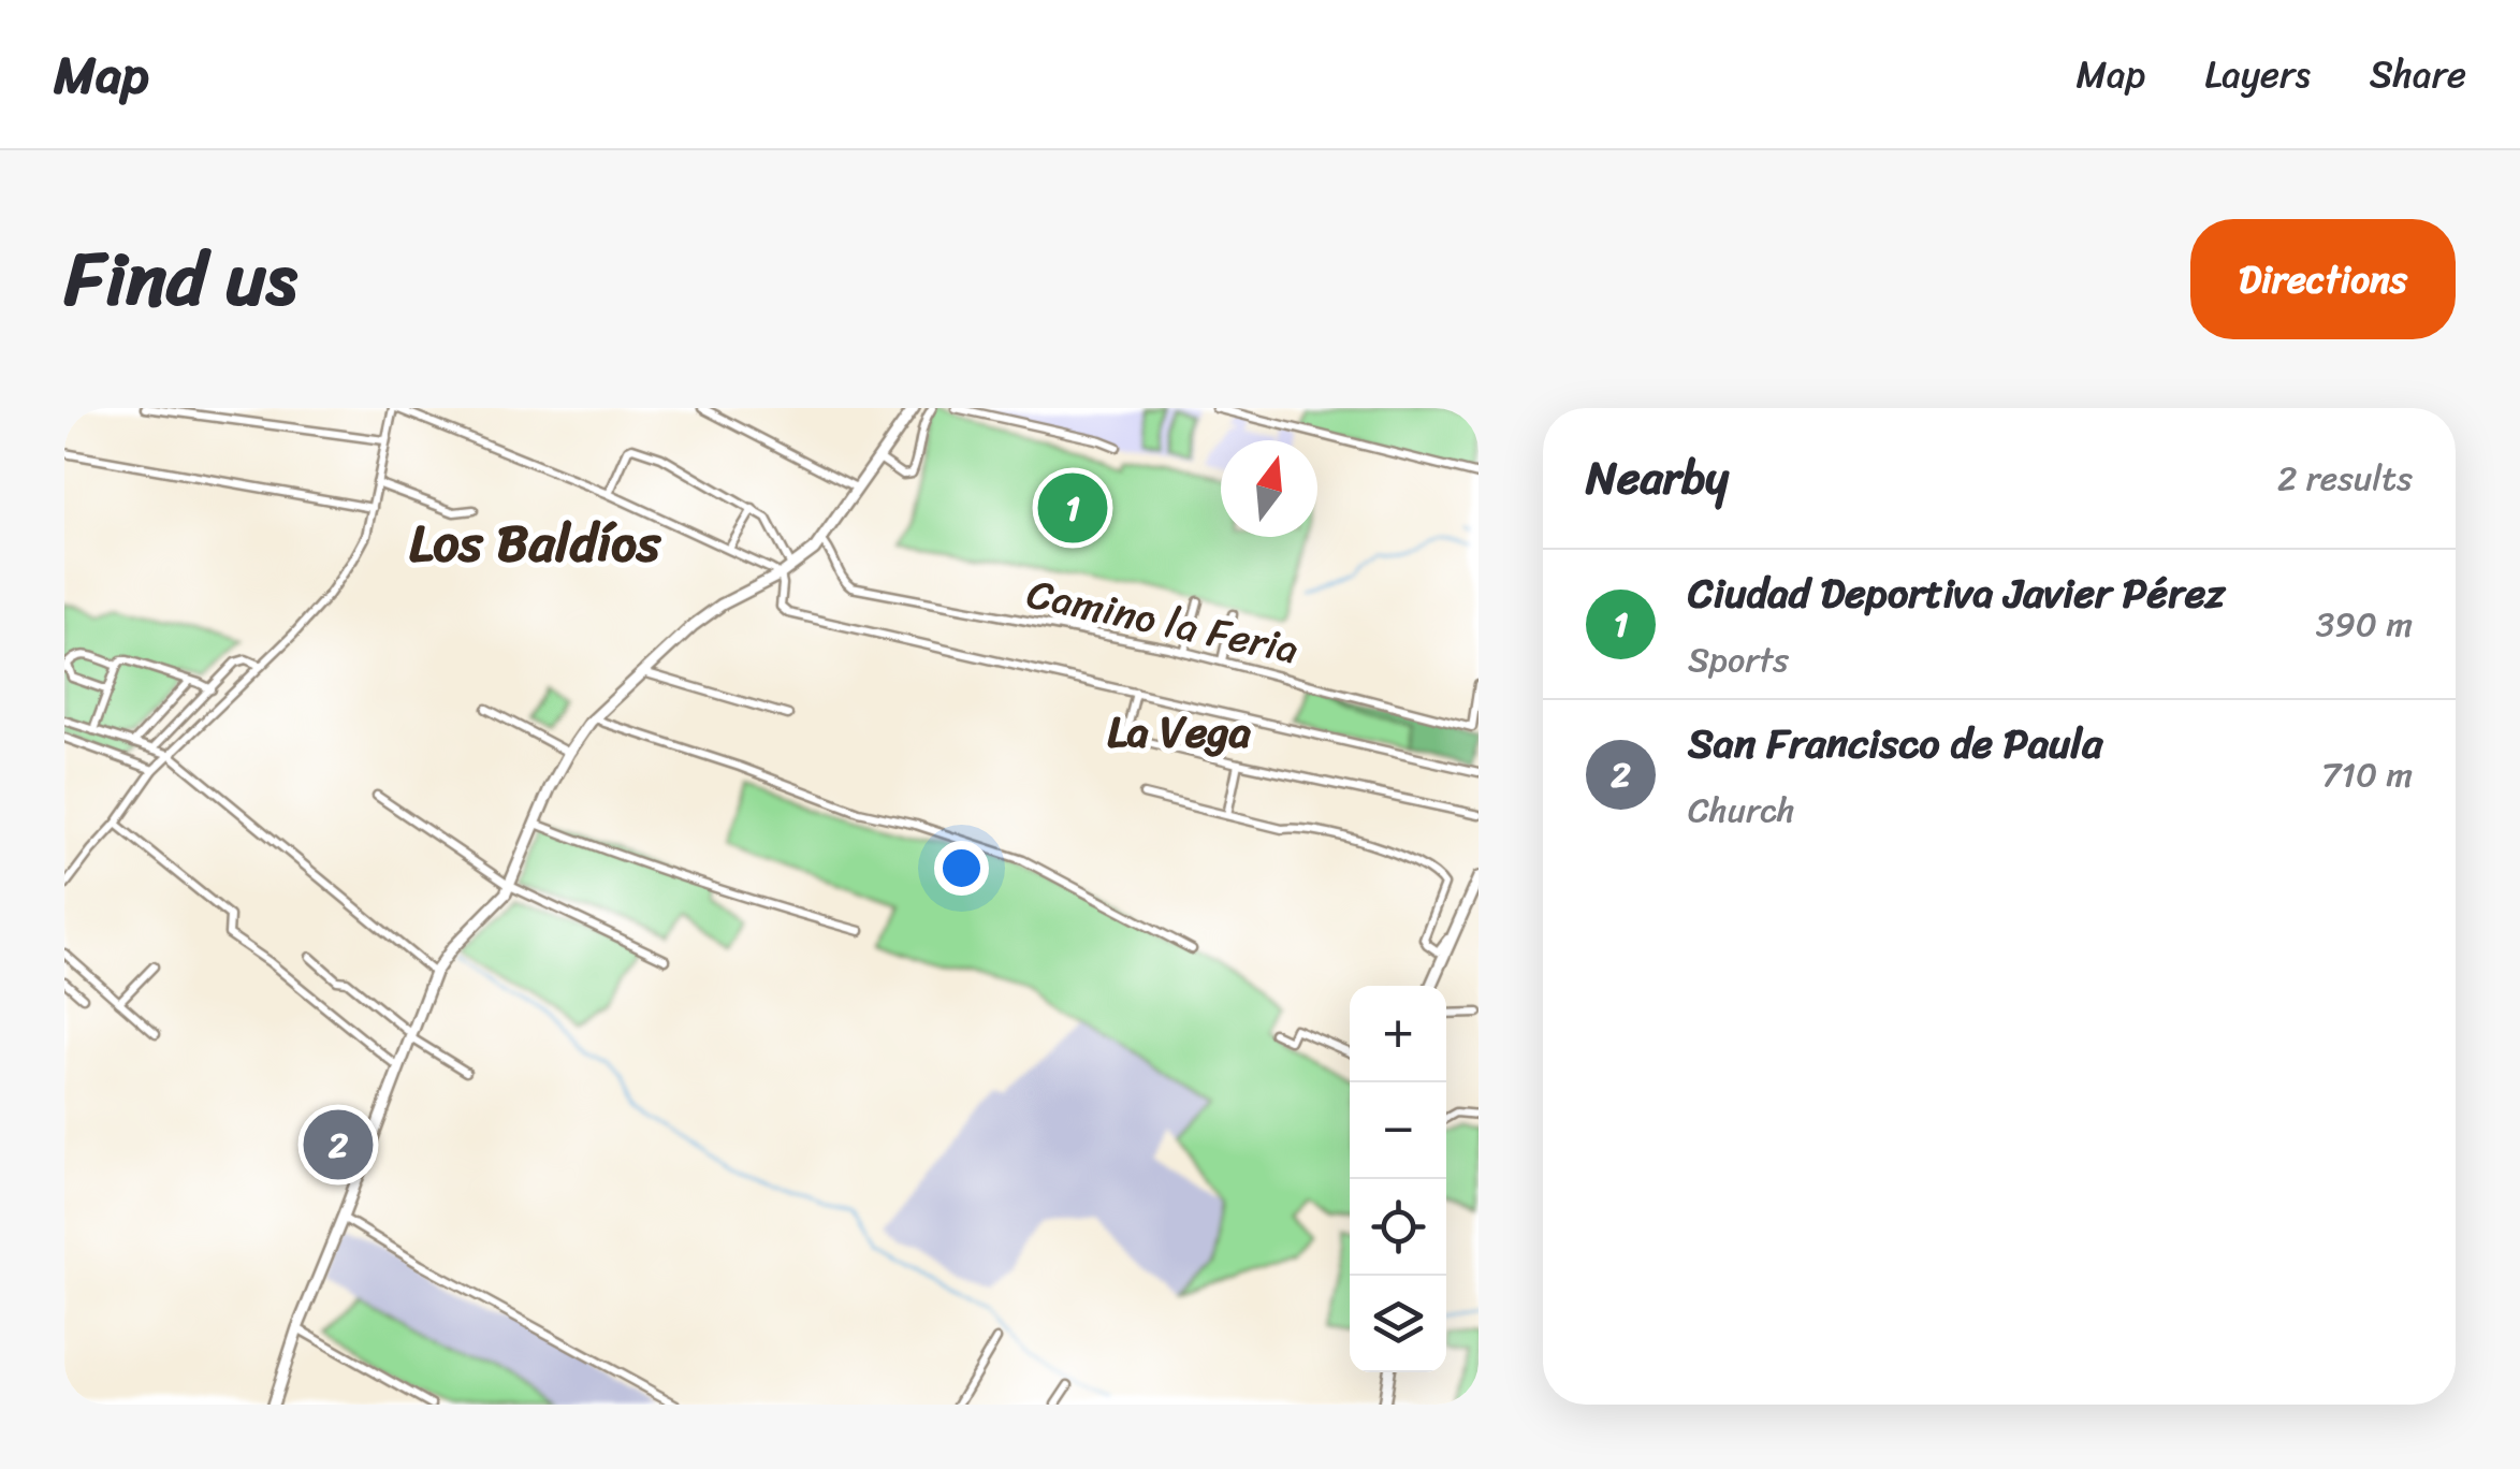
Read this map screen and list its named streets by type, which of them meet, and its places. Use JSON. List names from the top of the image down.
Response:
{
  "streets": {
    "street": ["Camino la Feria"]
  },
  "districts": ["Los Baldíos", "La Vega"],
  "north": "top",
  "page": {
    "header": "Map",
    "nav": ["Map", "Layers", "Share"],
    "title": "Find us",
    "buttons": "Directions",
    "heading": ["Nearby", "2 results"],
    "pins": ["1", "2"],
    "list": [
      {
        "mark": "1",
        "name": "Ciudad Deportiva Javier Pérez",
        "note": "Sports",
        "value": "390 m"
      },
      {
        "mark": "2",
        "name": "San Francisco de Paula",
        "note": "Church",
        "value": "710 m"
      }
    ],
    "map_buttons": ["+", "−"]
  }
}
